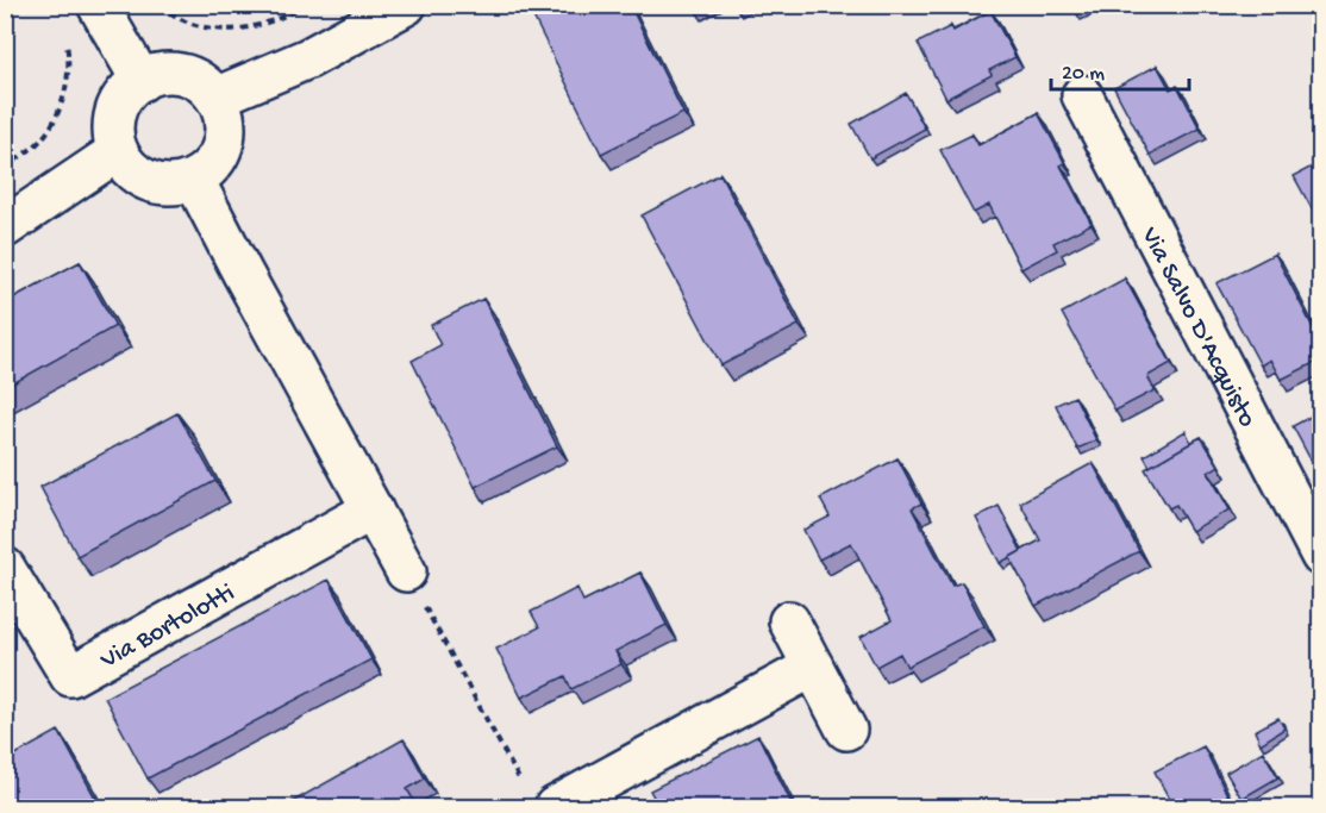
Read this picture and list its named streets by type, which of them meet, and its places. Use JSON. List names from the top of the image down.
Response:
{
  "streets": {
    "street": ["Via Salvo D'Acquisto", "Via Bortolotti"]
  },
  "scale_bar": "20 m"
}
